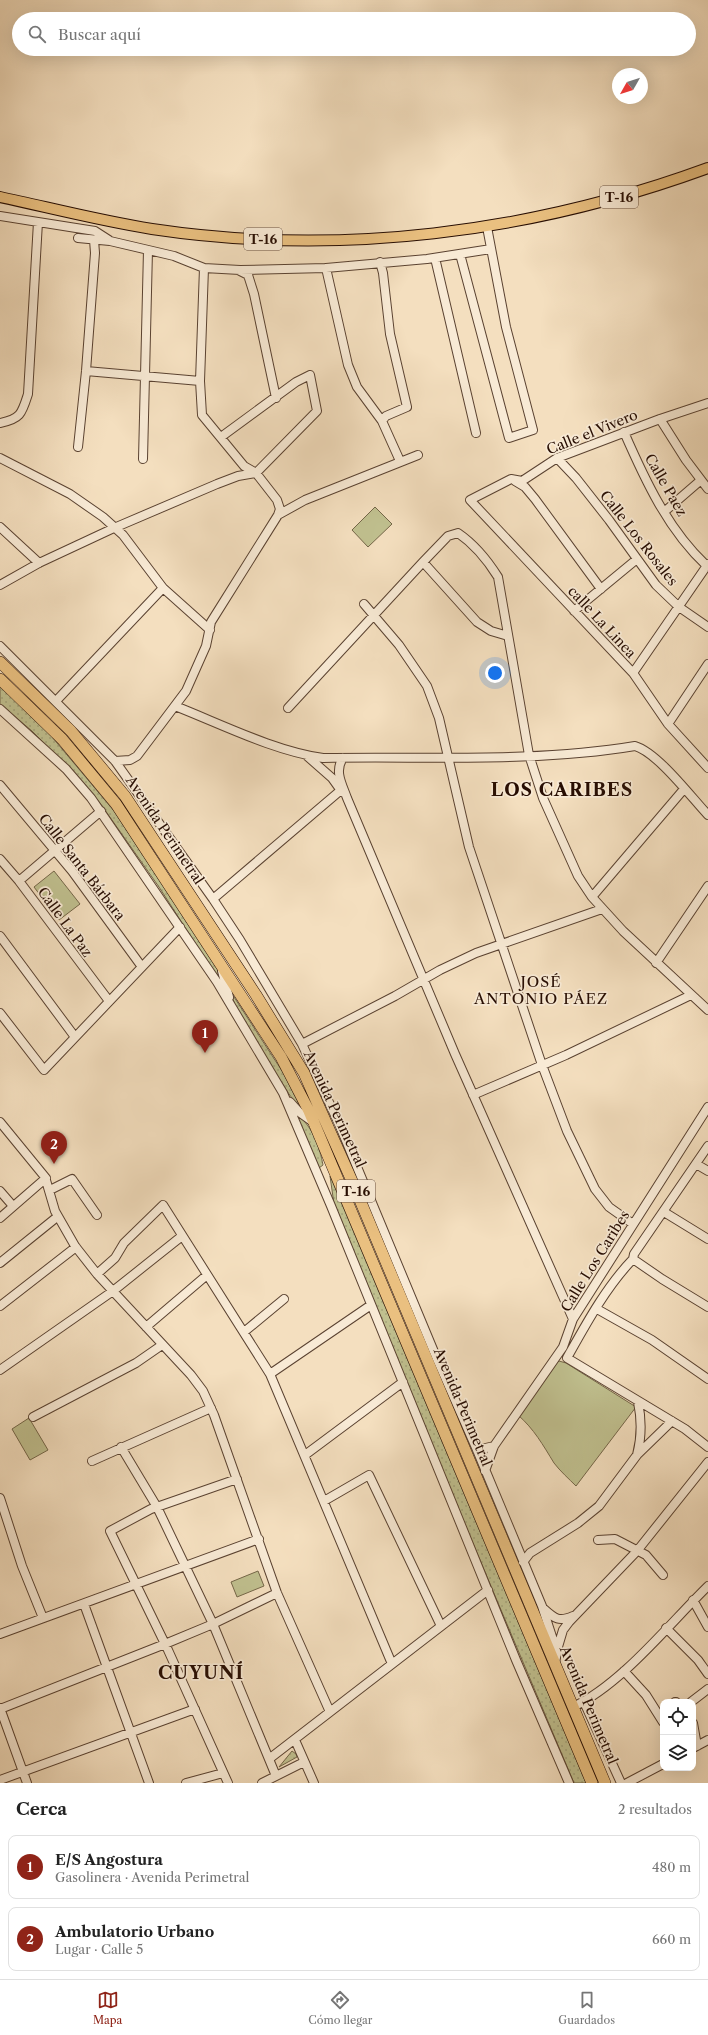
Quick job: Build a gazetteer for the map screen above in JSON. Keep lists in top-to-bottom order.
{
  "streets": {
    "highway": ["T-16", "Avenida Perimetral"],
    "street": [
      "Calle el Vivero",
      "Calle Paez",
      "Calle Los Rosales",
      "calle La Linea",
      "Calle Santa Bárbara",
      "Calle La Paz",
      "Calle Los Caribes"
    ]
  },
  "crossings": [
    ["Calle el Vivero", "Calle Paez"],
    ["Calle el Vivero", "Calle Los Rosales"],
    ["Calle el Vivero", "calle La Linea"]
  ],
  "districts": ["LOS CARIBES", "JOSÉ ANTONIO PÁEZ", "CUYUNÍ"],
  "north": "bottom left",
  "page": {
    "search": "Buscar aquí",
    "pins": ["1", "2"],
    "heading": ["Cerca", "2 resultados"],
    "list": [
      {
        "mark": "1",
        "name": "E/S Angostura",
        "note": "Gasolinera · Avenida Perimetral",
        "value": "480 m"
      },
      {
        "mark": "2",
        "name": "Ambulatorio Urbano",
        "note": "Lugar · Calle 5",
        "value": "660 m"
      }
    ],
    "nav": ["Mapa", "Cómo llegar", "Guardados"]
  }
}
